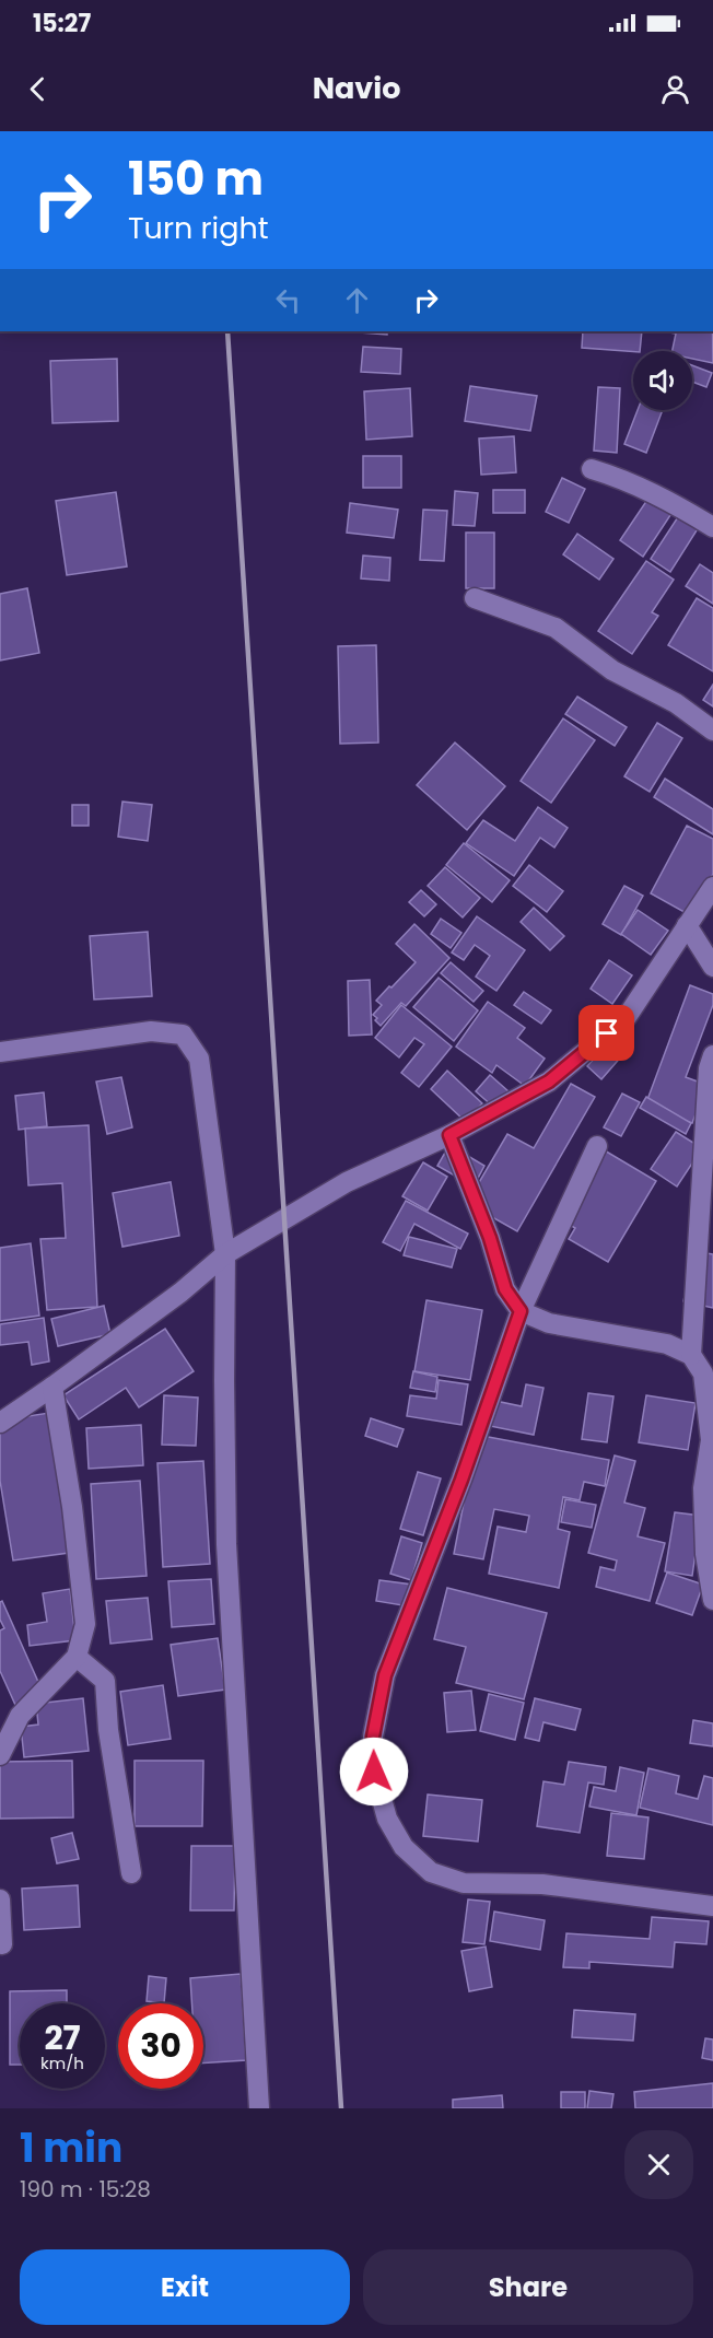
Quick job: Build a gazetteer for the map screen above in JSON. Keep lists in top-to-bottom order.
{
  "page": {
    "status": "15:27",
    "header": "Navio",
    "turn": ["150 m", "Turn right"],
    "speed": "27 km/h",
    "limit": "30",
    "heading": ["1 min", "190 m · 15:28"],
    "buttons": ["Exit", "Share"]
  }
}
